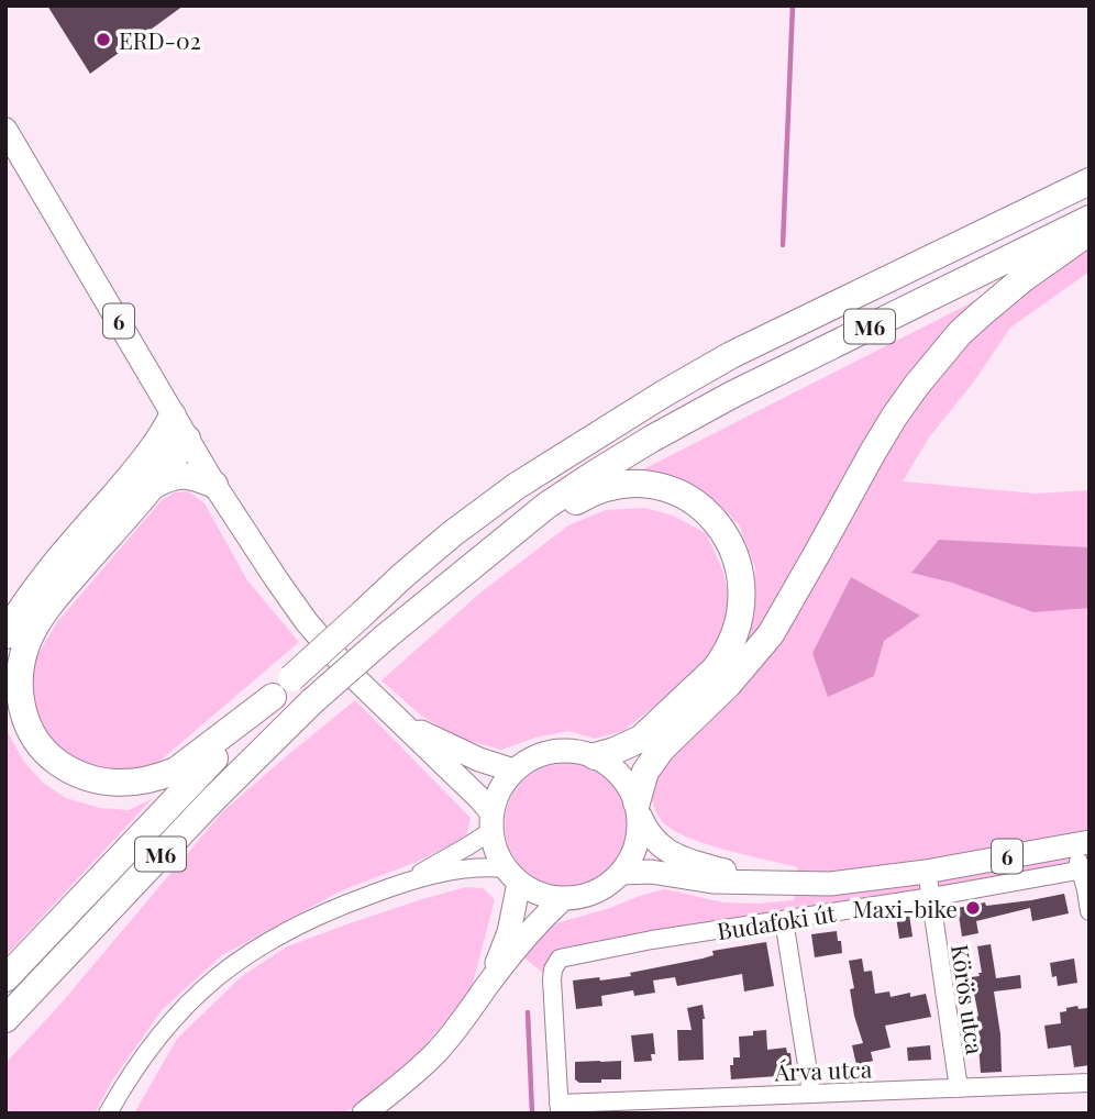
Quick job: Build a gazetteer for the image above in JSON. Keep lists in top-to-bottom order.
{
  "streets": {
    "highway": ["M6"],
    "main road": ["6", "Budafoki út"],
    "street": ["Körös utca", "Árva utca"]
  },
  "crossings": [
    ["6", "Budafoki út"],
    ["Budafoki út", "Körös utca"],
    ["Budafoki út", "Árva utca"],
    ["Körös utca", "Árva utca"]
  ],
  "places": ["ERD-02", "Maxi-bike"]
}
